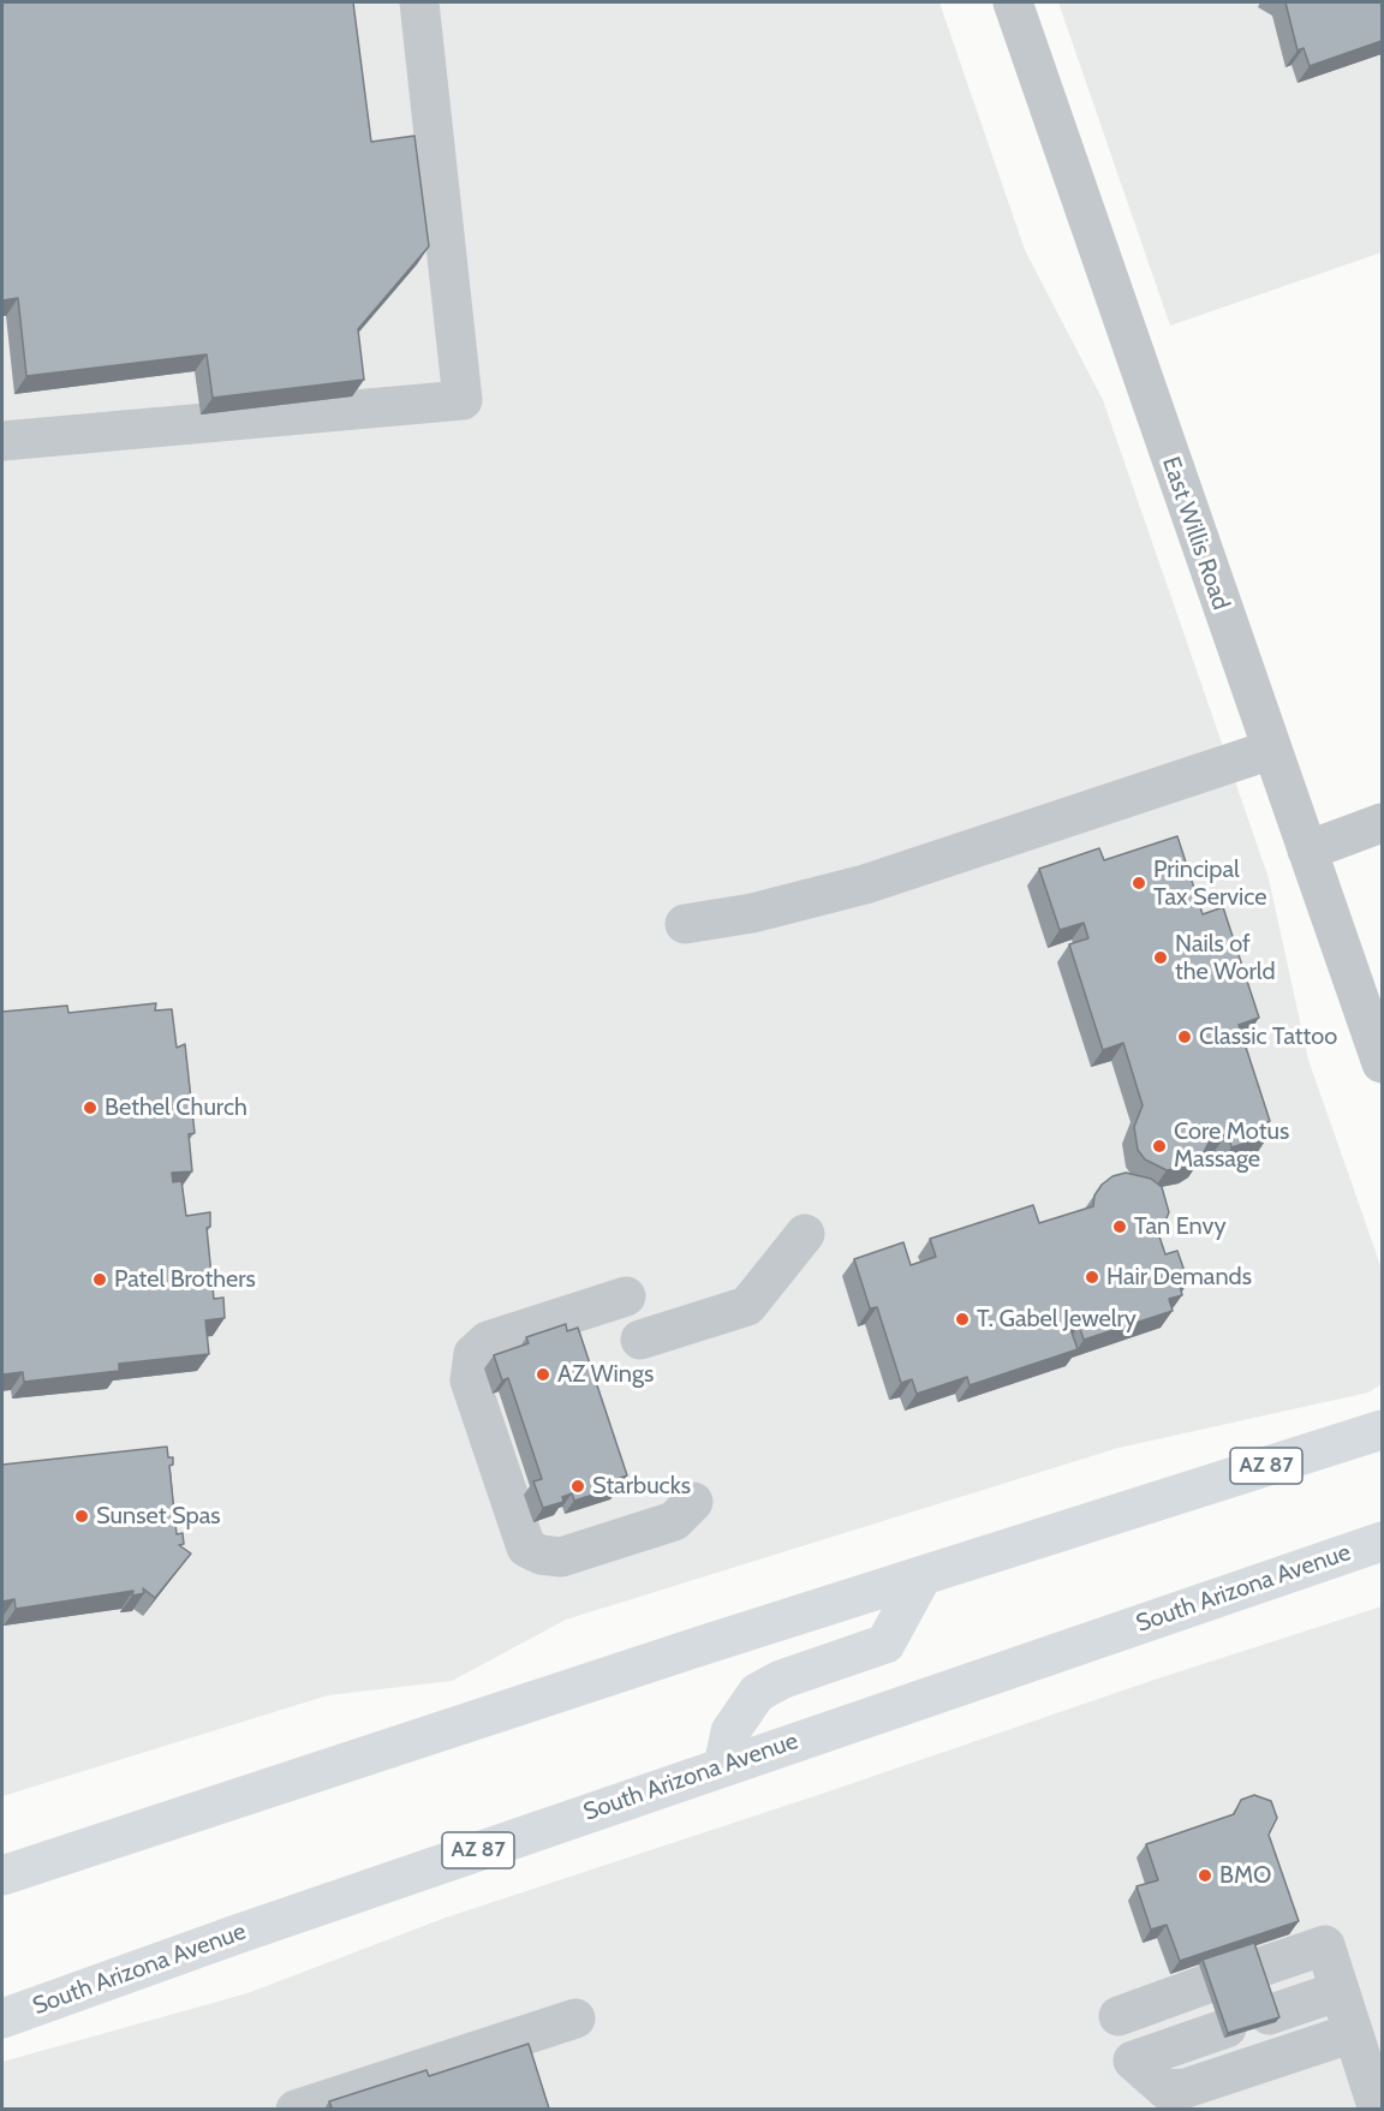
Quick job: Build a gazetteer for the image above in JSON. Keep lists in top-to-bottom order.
{
  "streets": {
    "main road": ["AZ 87", "South Arizona Avenue"],
    "street": ["East Willis Road"]
  },
  "places": [
    "Principal Tax Service",
    "Nails of the World",
    "Classic Tattoo",
    "Bethel Church",
    "Core Motus Massage",
    "Tan Envy",
    "Hair Demands",
    "Patel Brothers",
    "T. Gabel Jewelry",
    "AZ Wings",
    "Starbucks",
    "Sunset Spas",
    "BMO"
  ]
}
